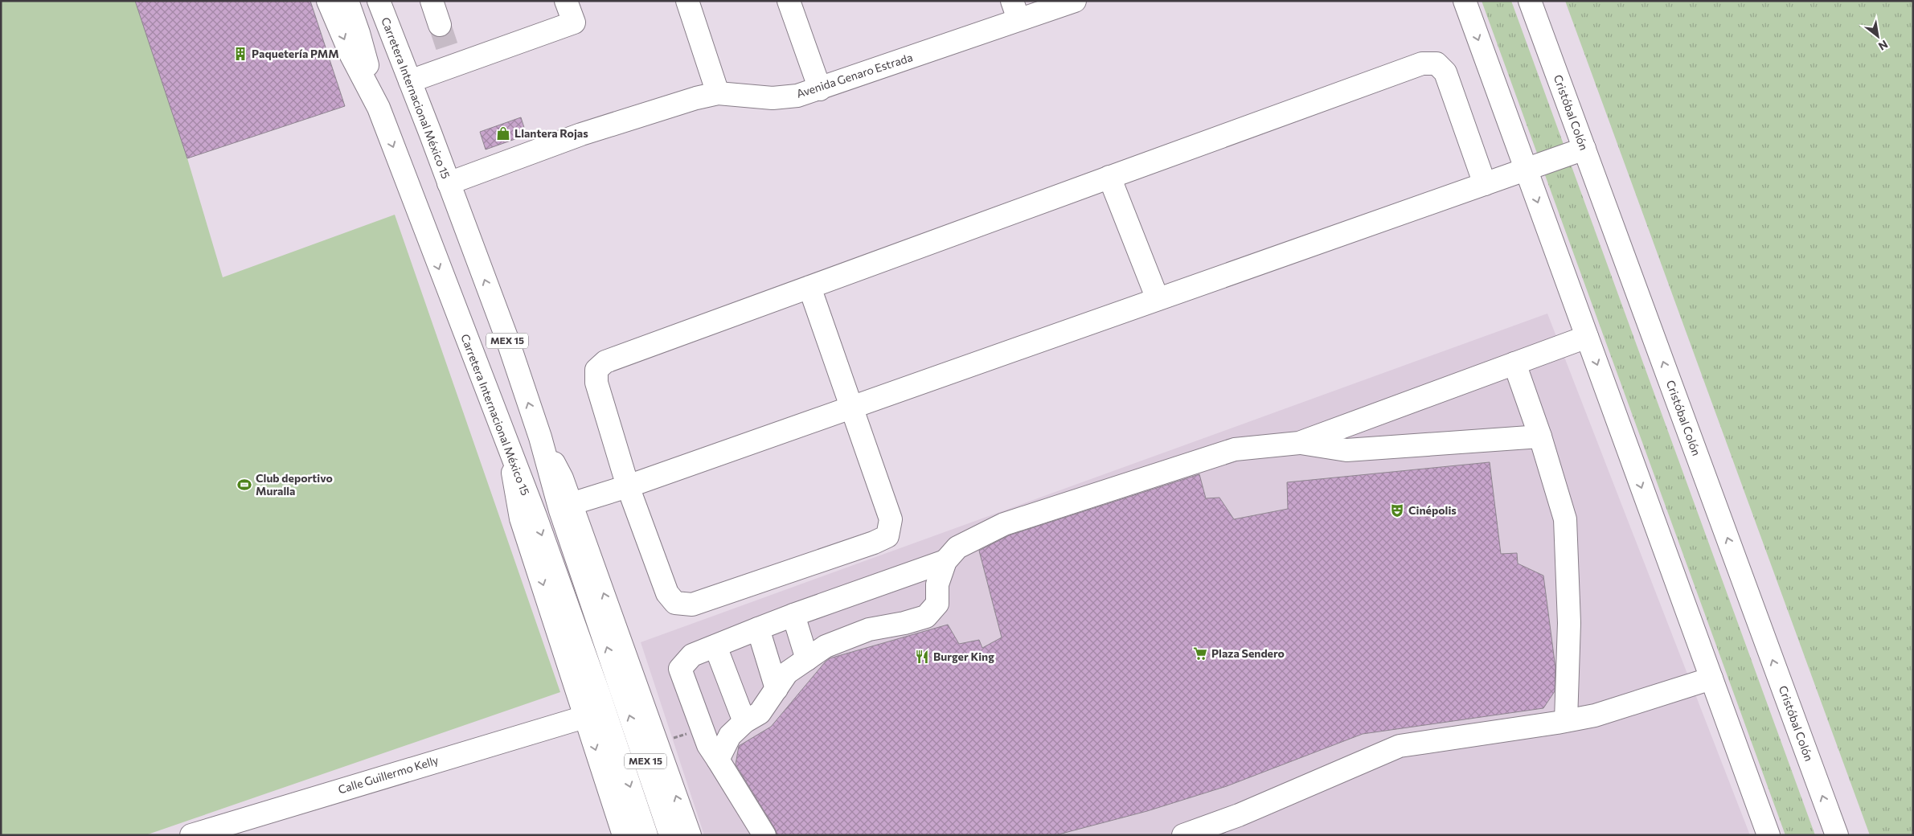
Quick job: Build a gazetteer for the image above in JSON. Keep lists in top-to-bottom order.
{
  "streets": {
    "main road": [
      "Avenida Genaro Estrada",
      "Carretera Internacional México 15",
      "Cristóbal Colón",
      "MEX 15",
      "Calle Guillermo Kelly"
    ]
  },
  "crossings": [
    ["Avenida Genaro Estrada", "Carretera Internacional México 15"],
    ["Carretera Internacional México 15", "MEX 15"]
  ],
  "places": {
    "building": ["Paquetería PMM"],
    "shop": ["Llantera Rojas"],
    "sports": ["Club deportivo Muralla"],
    "theatre": ["Cinépolis"],
    "supermarket": ["Plaza Sendero"],
    "restaurant": ["Burger King"]
  },
  "north": "bottom right"
}
